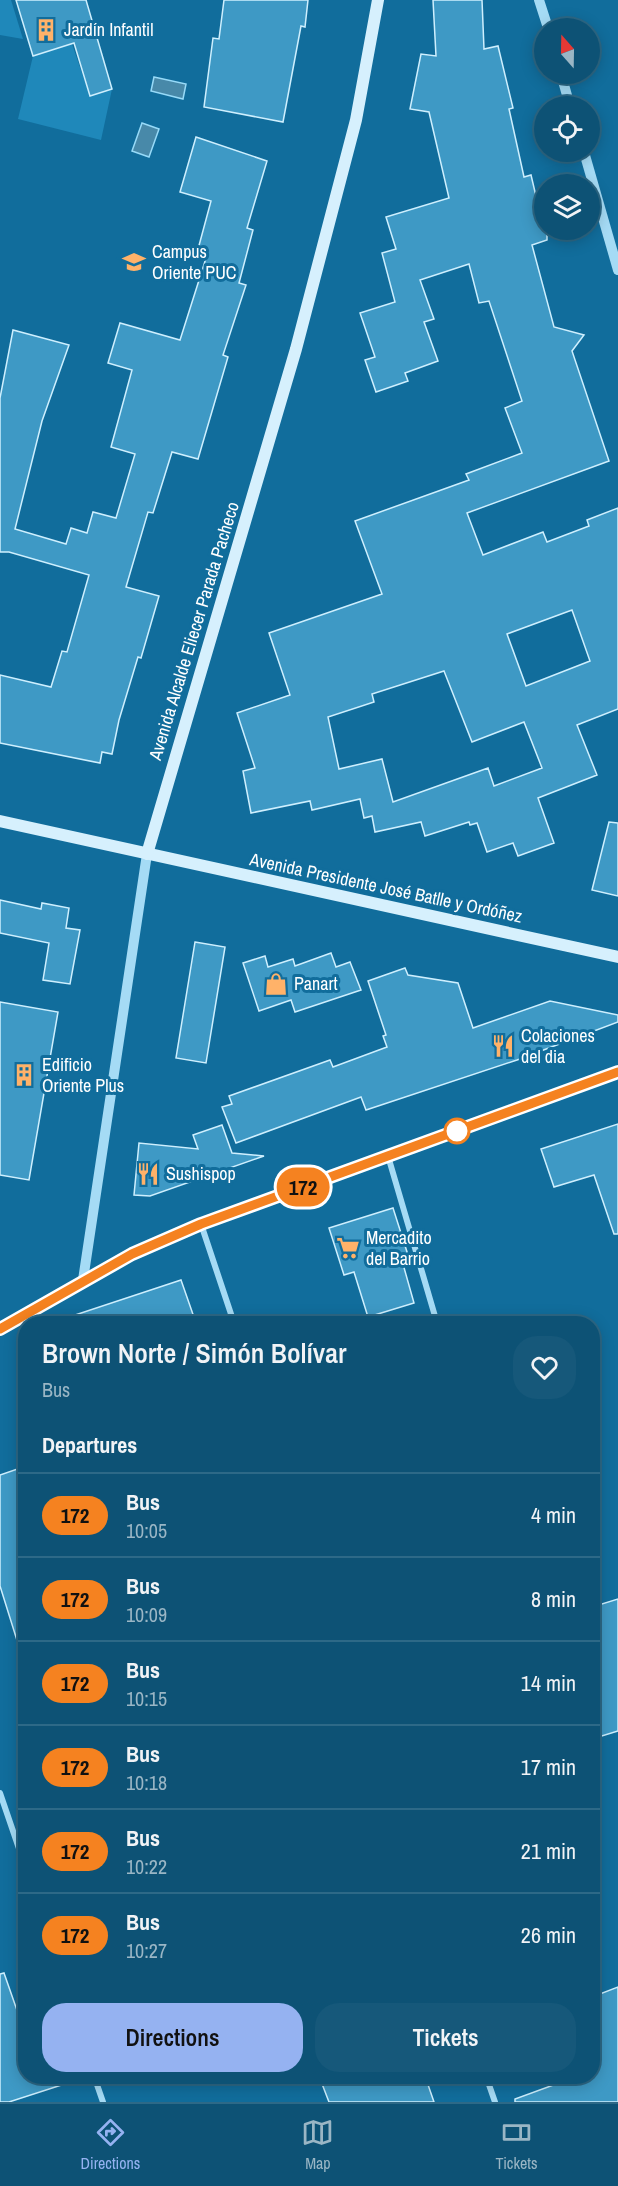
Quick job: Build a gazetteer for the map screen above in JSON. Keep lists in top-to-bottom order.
{
  "streets": {
    "main road": ["Avenida Alcalde Eliecer Parada Pacheco", "Avenida Presidente José Batlle y Ordóñez"]
  },
  "crossings": [
    ["Avenida Alcalde Eliecer Parada Pacheco", "Avenida Presidente José Batlle y Ordóñez"]
  ],
  "places": {
    "building": ["Jardín Infantil", "Edificio Oriente Plus"],
    "school or university": ["Campus Oriente PUC"],
    "shop": ["Panart"],
    "restaurant": ["Colaciones del dia", "Sushispop"],
    "supermarket": ["Mercadito del Barrio"]
  },
  "lines": ["bus line 172"],
  "north": "top",
  "page": {
    "on_map": "172",
    "heading": [
      ["Brown Norte / Simón Bolívar", "Bus"],
      "Departures"
    ],
    "list": [
      {
        "mark": "172",
        "name": "Bus",
        "note": "10:05",
        "value": "4 min"
      },
      {
        "mark": "172",
        "name": "Bus",
        "note": "10:09",
        "value": "8 min"
      },
      {
        "mark": "172",
        "name": "Bus",
        "note": "10:15",
        "value": "14 min"
      },
      {
        "mark": "172",
        "name": "Bus",
        "note": "10:18",
        "value": "17 min"
      },
      {
        "mark": "172",
        "name": "Bus",
        "note": "10:22",
        "value": "21 min"
      },
      {
        "mark": "172",
        "name": "Bus",
        "note": "10:27",
        "value": "26 min"
      }
    ],
    "buttons": ["Directions", "Tickets"],
    "tabs": ["Directions", "Map", "Tickets"]
  }
}
